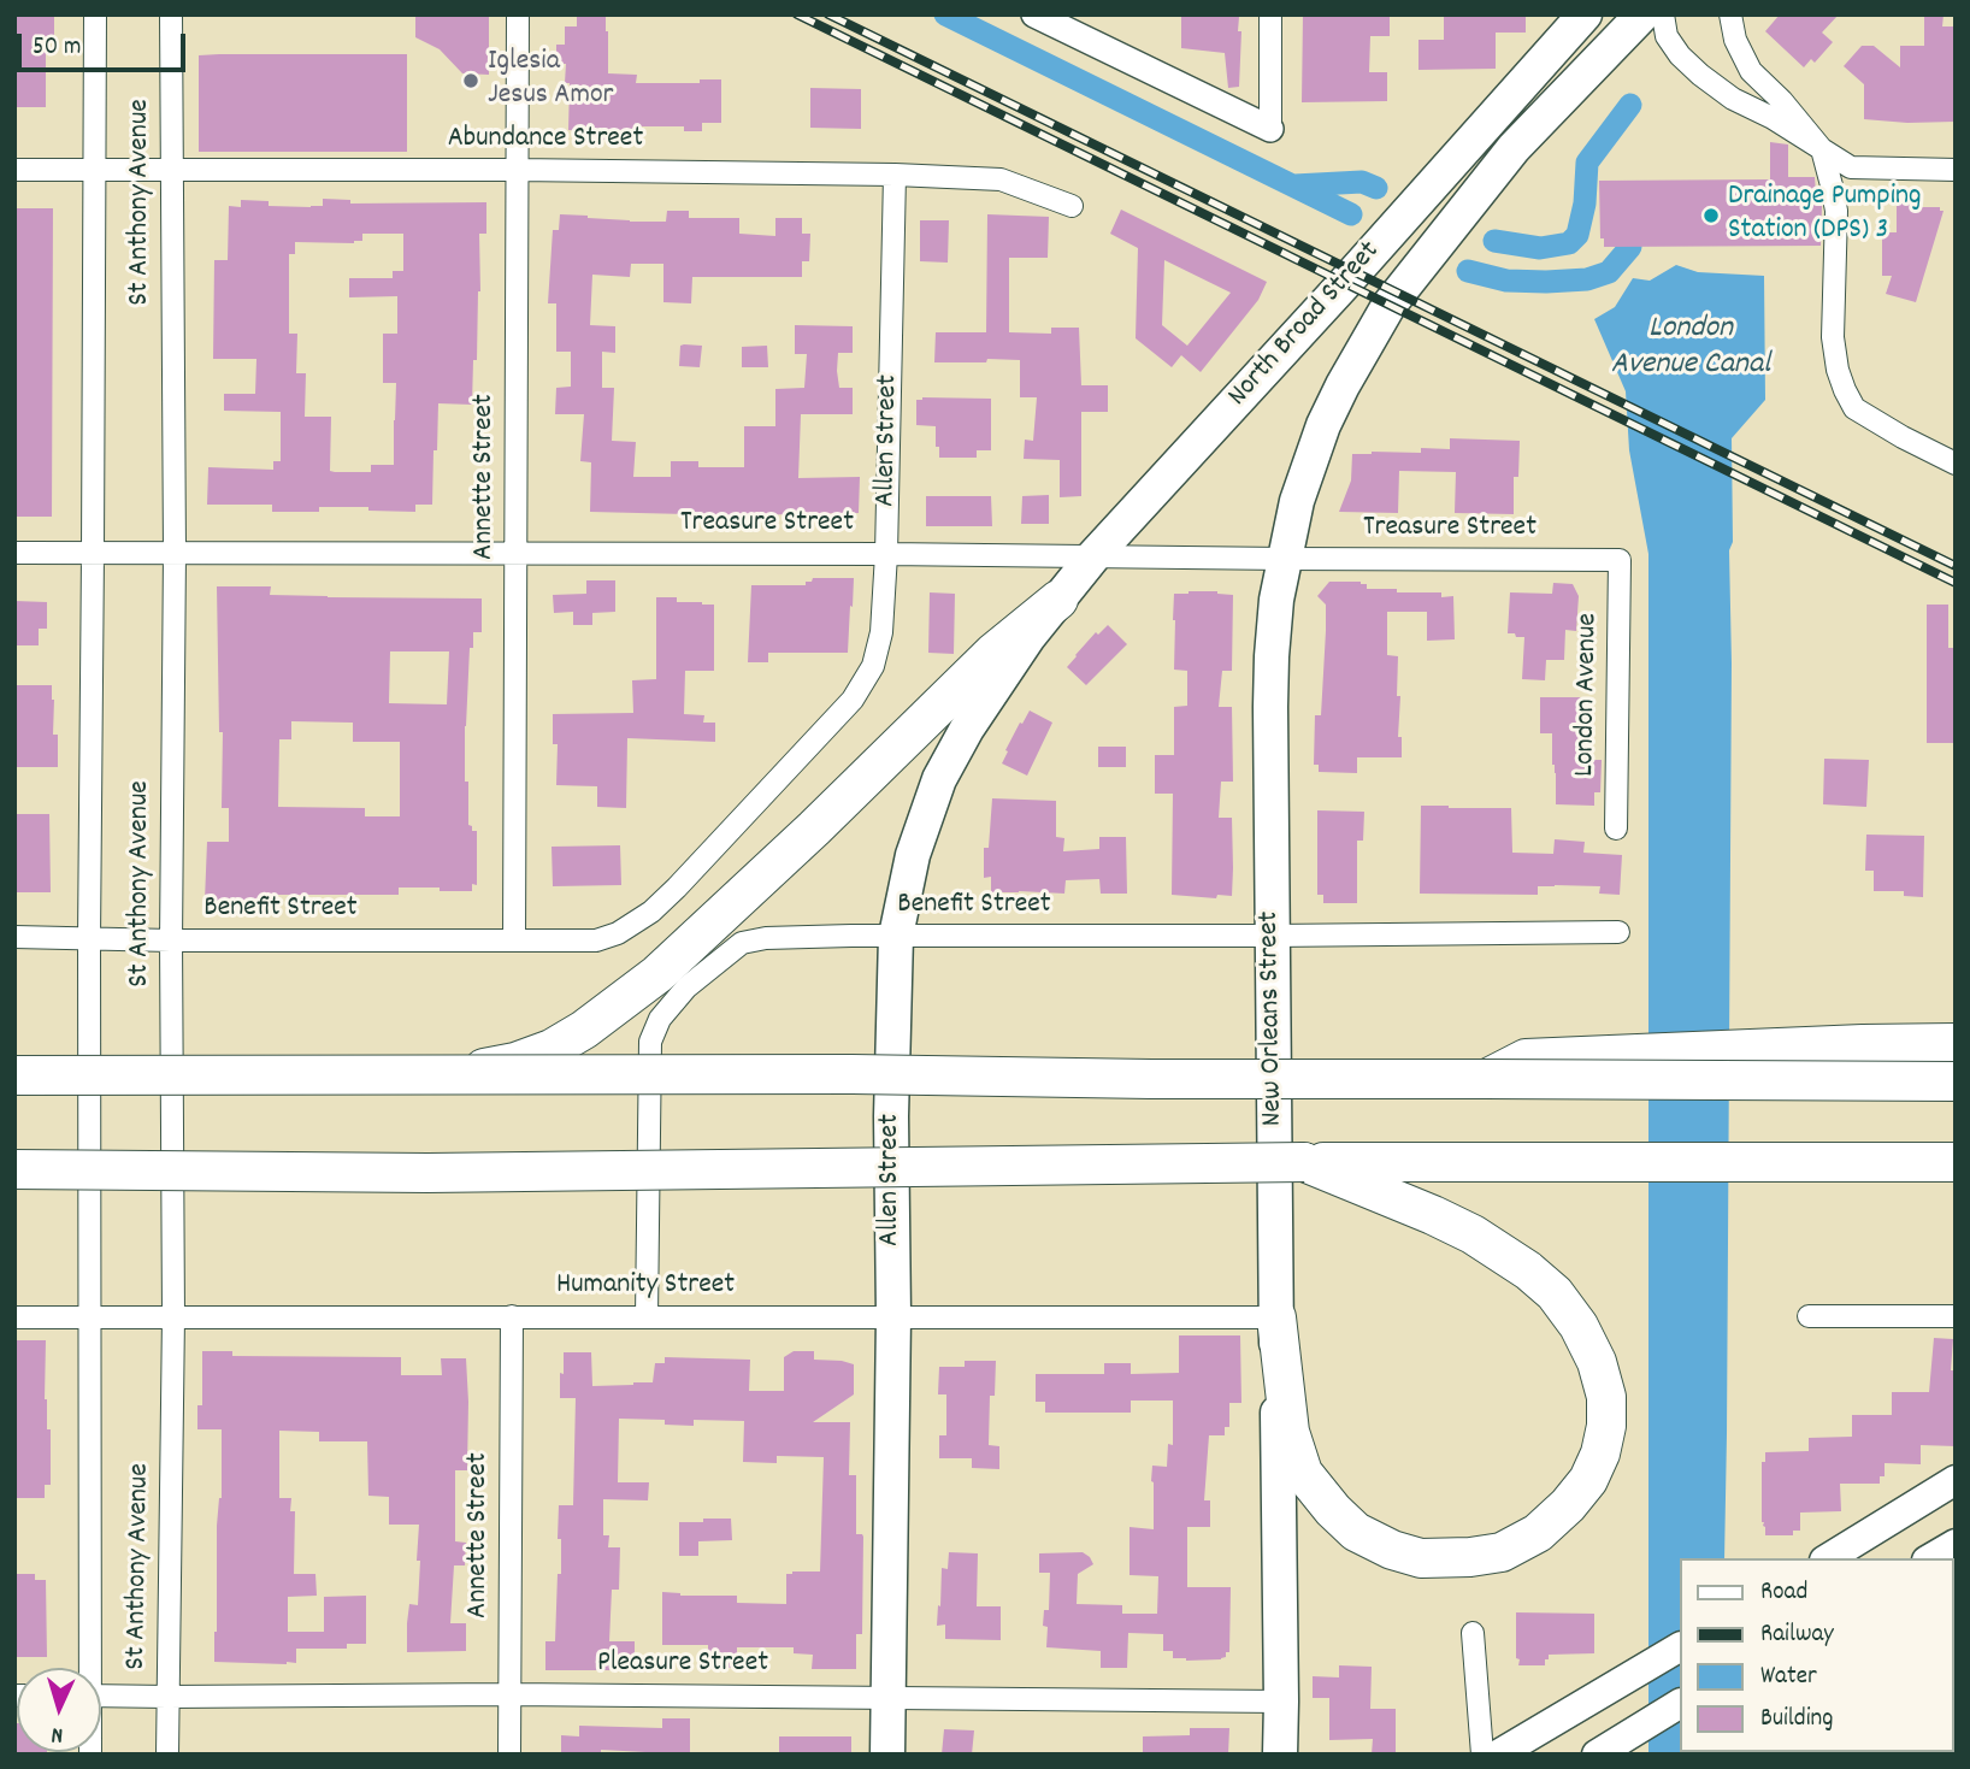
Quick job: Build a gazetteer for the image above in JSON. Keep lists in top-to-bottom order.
{
  "streets": {
    "main road": ["North Broad Street", "Allen Street", "New Orleans Street"],
    "street": [
      "Abundance Street",
      "St Anthony Avenue",
      "Annette Street",
      "Treasure Street",
      "London Avenue",
      "Benefit Street",
      "Humanity Street",
      "Pleasure Street"
    ]
  },
  "crossings": [
    ["Abundance Street", "St Anthony Avenue"],
    ["Abundance Street", "Allen Street"],
    ["Abundance Street", "Annette Street"],
    ["St Anthony Avenue", "Treasure Street"],
    ["St Anthony Avenue", "Benefit Street"],
    ["St Anthony Avenue", "Humanity Street"],
    ["St Anthony Avenue", "Pleasure Street"],
    ["North Broad Street", "Allen Street"],
    ["North Broad Street", "Treasure Street"],
    ["North Broad Street", "New Orleans Street"],
    ["Allen Street", "Treasure Street"],
    ["Allen Street", "Benefit Street"],
    ["Allen Street", "Humanity Street"],
    ["Allen Street", "Pleasure Street"],
    ["Annette Street", "Treasure Street"],
    ["Annette Street", "Benefit Street"],
    ["Annette Street", "Humanity Street"],
    ["Annette Street", "Pleasure Street"],
    ["Treasure Street", "London Avenue"],
    ["Treasure Street", "New Orleans Street"],
    ["Benefit Street", "New Orleans Street"],
    ["Benefit Street", "Humanity Street"],
    ["New Orleans Street", "Humanity Street"],
    ["New Orleans Street", "Pleasure Street"]
  ],
  "water": ["London Avenue Canal"],
  "places": ["Iglesia Jesus Amor", "Drainage Pumping Station (DPS) 3"],
  "legend": [
    "Road",
    "Railway",
    "Water",
    "Building"
  ],
  "scale_bar": "50 m",
  "north": "bottom"
}
